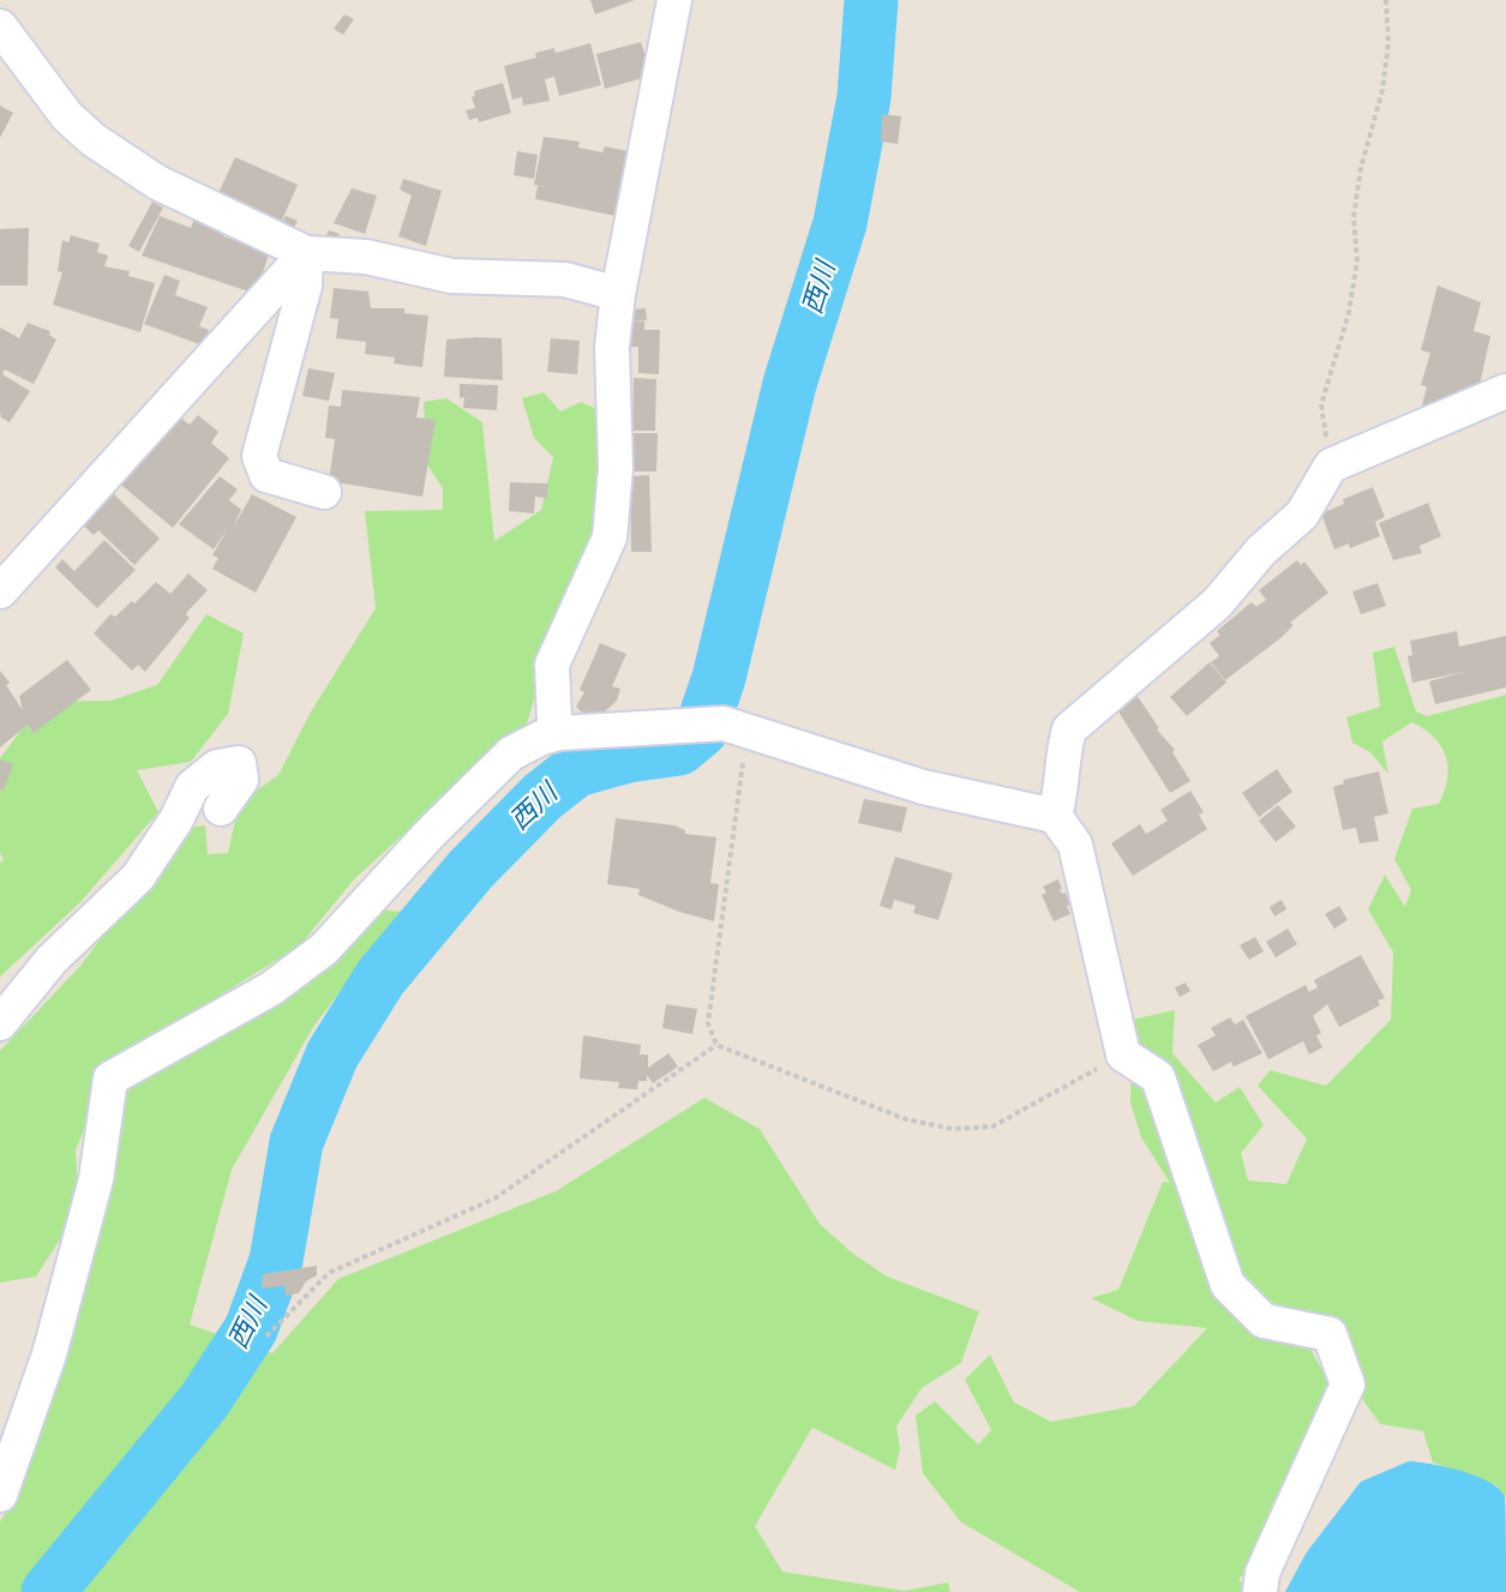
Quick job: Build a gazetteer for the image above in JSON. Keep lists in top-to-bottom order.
{
  "water": ["西川"]
}
